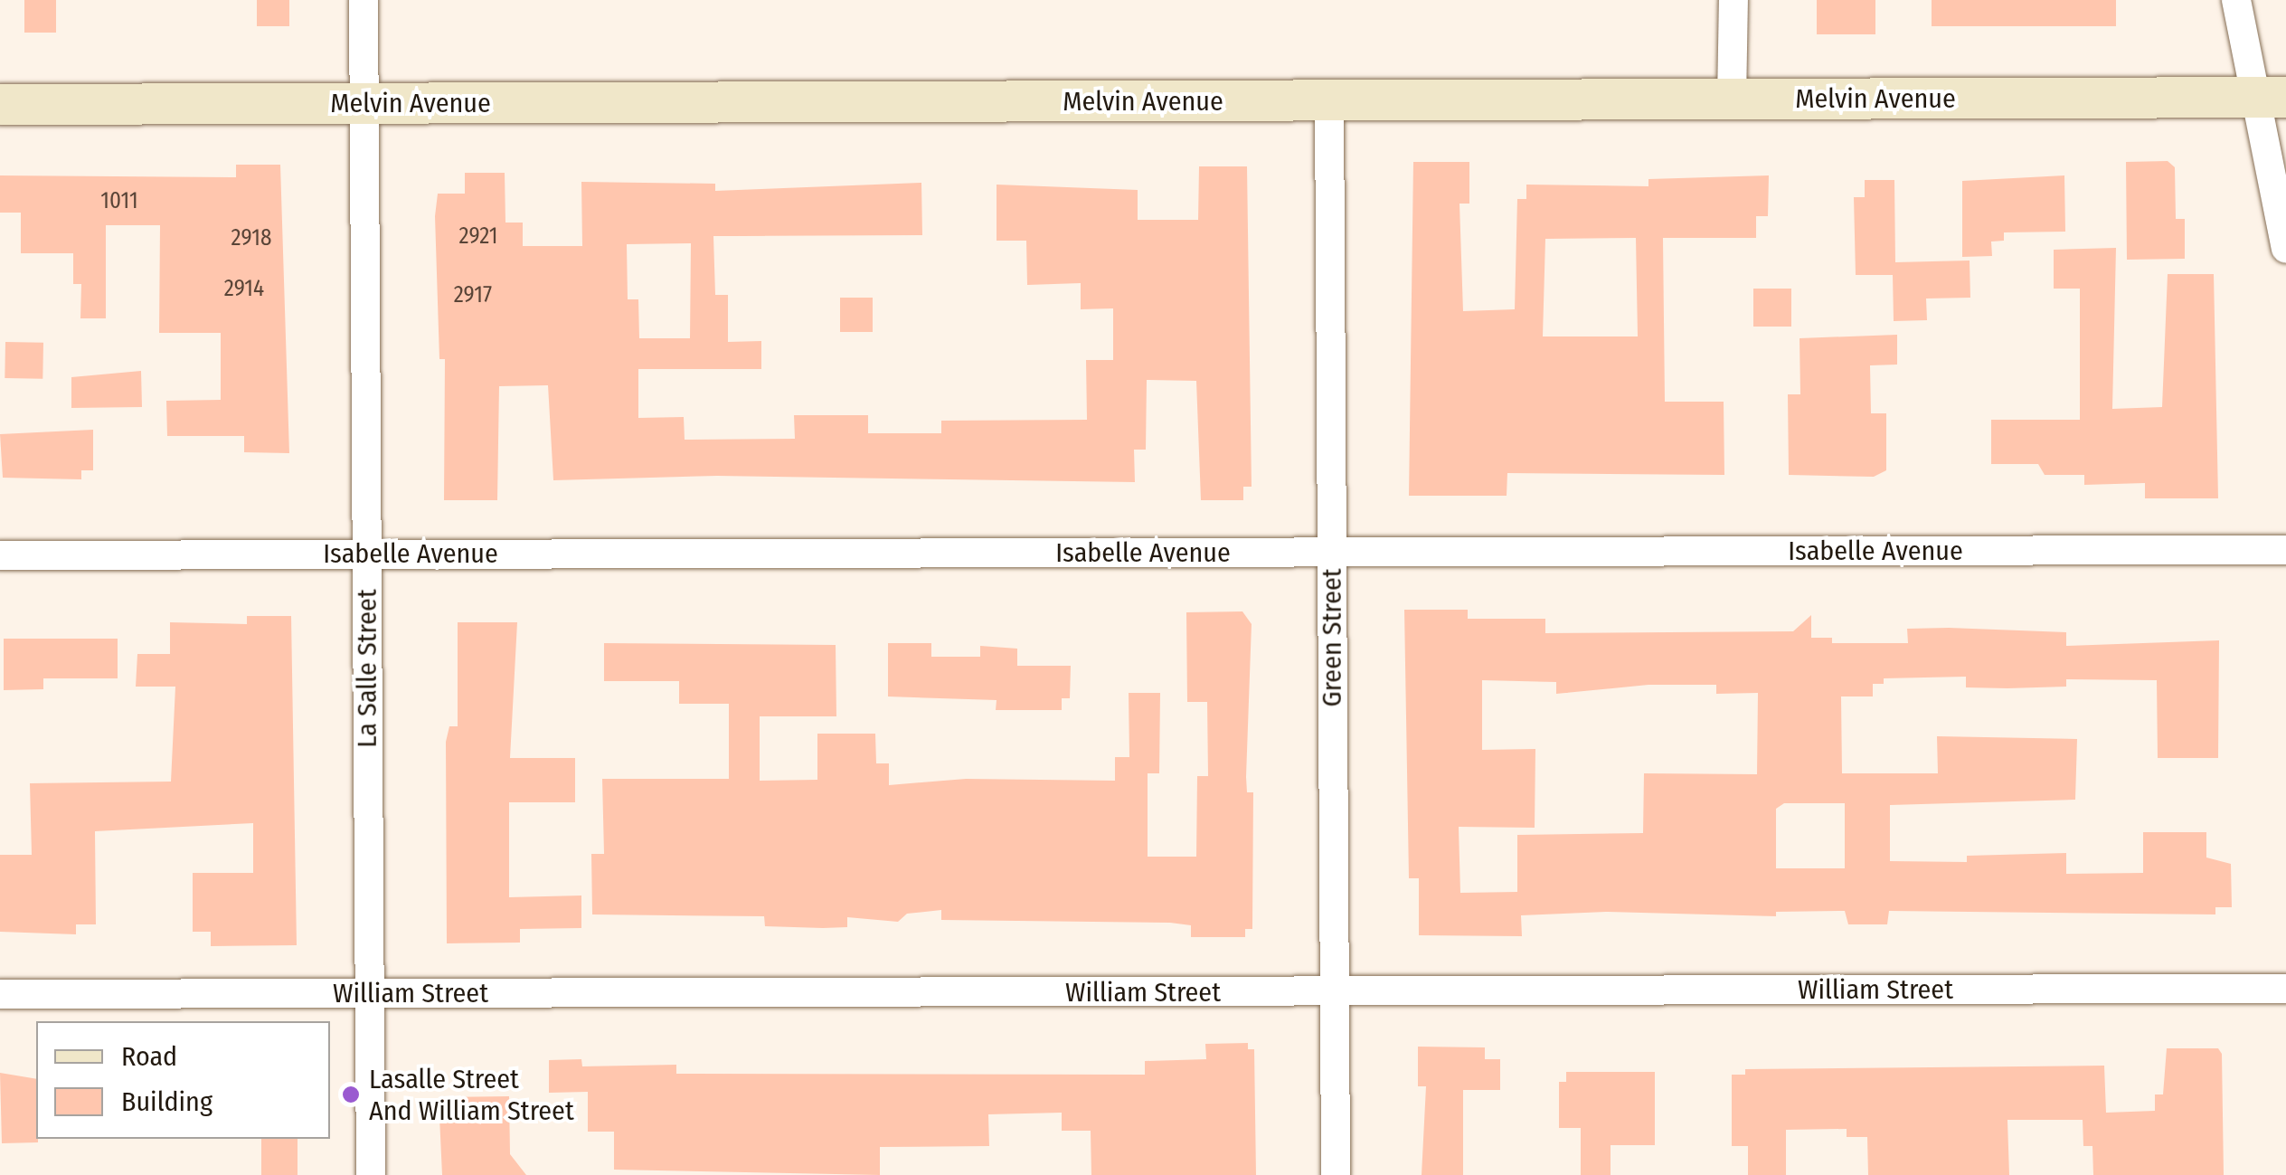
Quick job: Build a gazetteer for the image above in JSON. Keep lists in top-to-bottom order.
{
  "streets": {
    "street": [
      "Melvin Avenue",
      "Isabelle Avenue",
      "Green Street",
      "La Salle Street",
      "William Street"
    ]
  },
  "crossings": [
    ["Melvin Avenue", "Green Street"],
    ["Melvin Avenue", "La Salle Street"],
    ["Isabelle Avenue", "Green Street"],
    ["Isabelle Avenue", "La Salle Street"],
    ["Green Street", "William Street"],
    ["La Salle Street", "William Street"]
  ],
  "places": ["Lasalle Street And William Street"],
  "house_numbers": [
    "1011",
    "2921",
    "2918",
    "2914",
    "2917"
  ],
  "legend": ["Road", "Building"]
}
